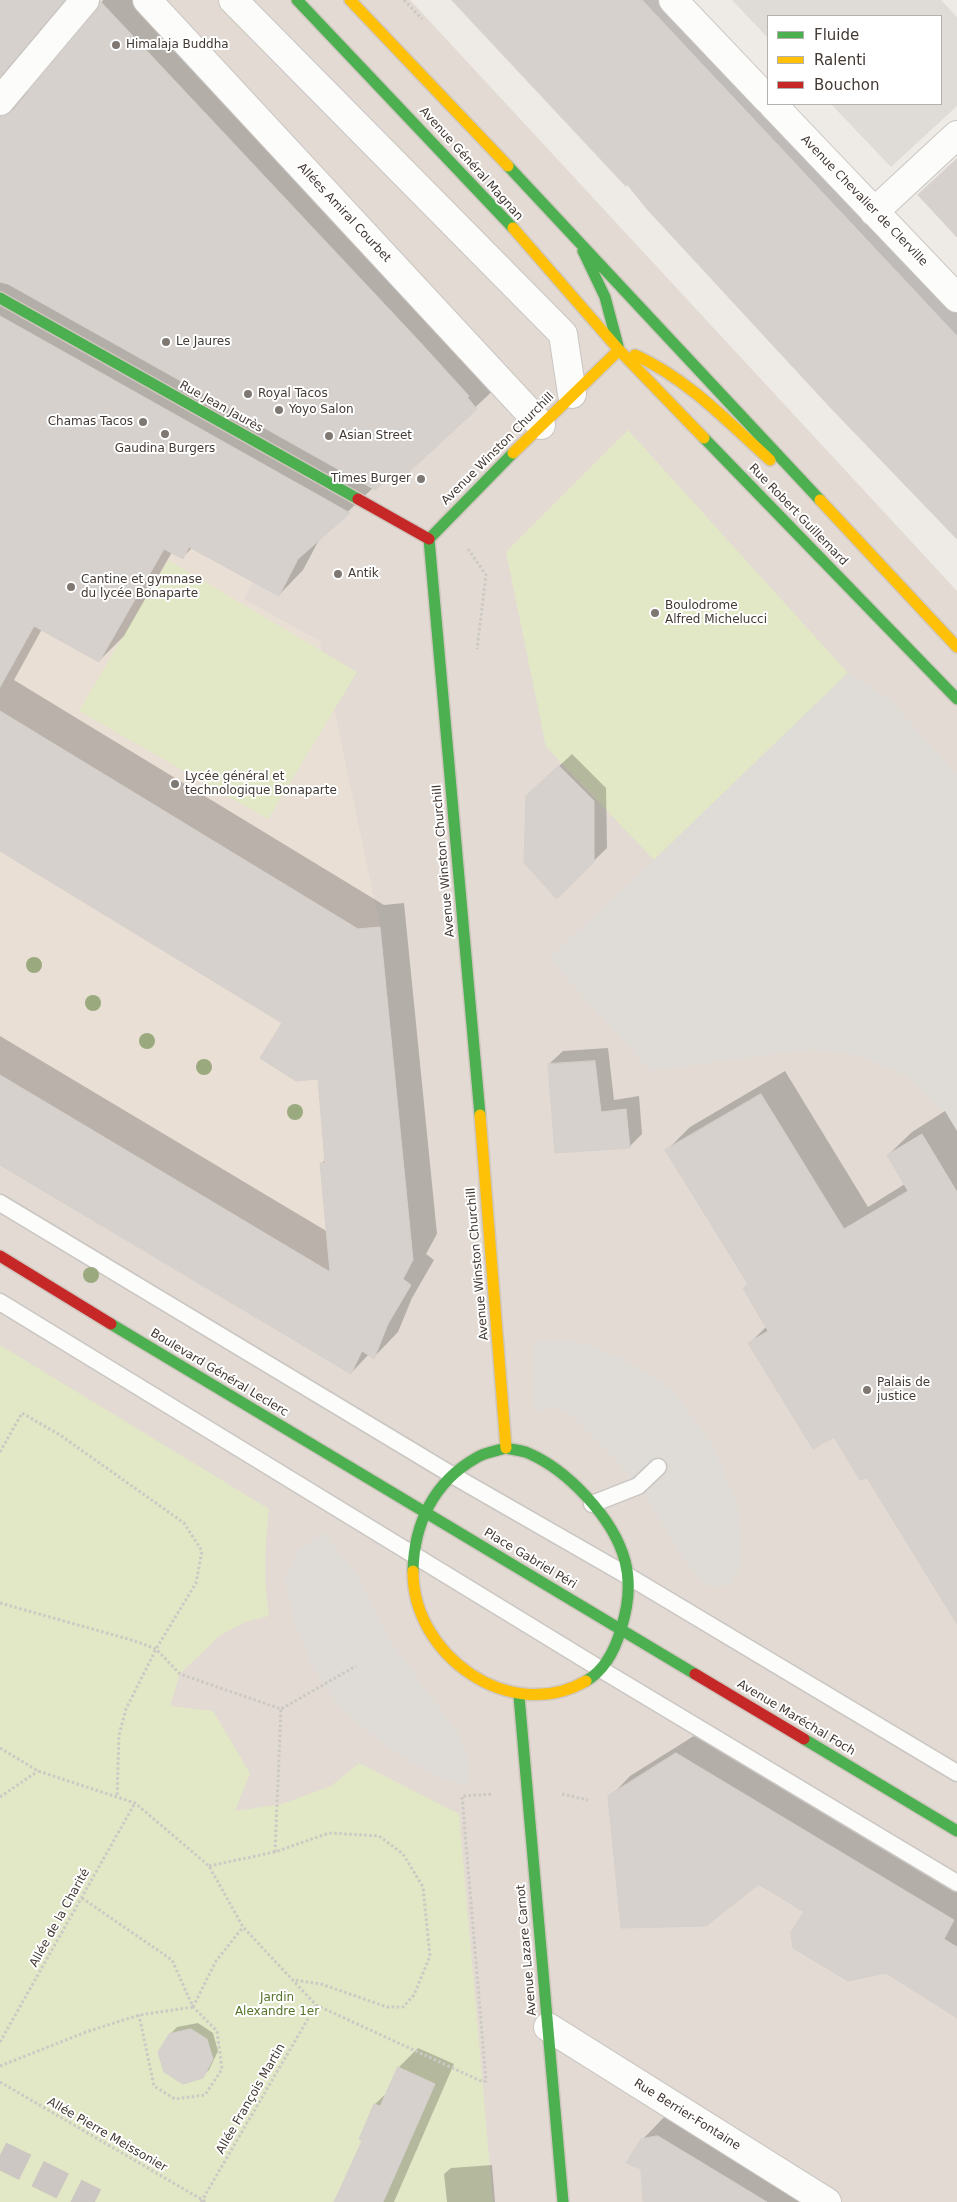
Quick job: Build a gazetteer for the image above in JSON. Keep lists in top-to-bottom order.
{
  "streets": {
    "street": [
      "Avenue Général Magnan",
      "Avenue Chevalier de Clerville",
      "Allées Amiral Courbet",
      "Rue Jean Jaurès",
      "Avenue Winston Churchill",
      "Rue Robert Guillemard",
      "Boulevard Général Leclerc",
      "Place Gabriel Péri",
      "Avenue Maréchal Foch",
      "Avenue Lazare Carnot",
      "Rue Berrier-Fontaine"
    ],
    "path": ["Allée de la Charité", "Allée François Martin", "Allée Pierre Meissonier"]
  },
  "crossings": [
    ["Avenue Général Magnan", "Avenue Winston Churchill"],
    ["Avenue Général Magnan", "Rue Robert Guillemard"],
    ["Allées Amiral Courbet", "Avenue Winston Churchill"],
    ["Rue Jean Jaurès", "Avenue Winston Churchill"],
    ["Avenue Winston Churchill", "Rue Robert Guillemard"],
    ["Boulevard Général Leclerc", "Place Gabriel Péri"],
    ["Place Gabriel Péri", "Avenue Maréchal Foch"],
    ["Avenue Lazare Carnot", "Rue Berrier-Fontaine"],
    ["Allée François Martin", "Allée Pierre Meissonier"]
  ],
  "parks": ["Jardin Alexandre 1er"],
  "places": [
    "Himalaja Buddha",
    "Le Jaures",
    "Royal Tacos",
    "Yoyo Salon",
    "Chamas Tacos",
    "Gaudina Burgers",
    "Asian Street",
    "Times Burger",
    "Antik",
    "Cantine et gymnase du lycée Bonaparte",
    "Boulodrome Alfred Michelucci",
    "Lycée général et technologique Bonaparte",
    "Palais de justice"
  ],
  "legend": ["Fluide", "Ralenti", "Bouchon"]
}
